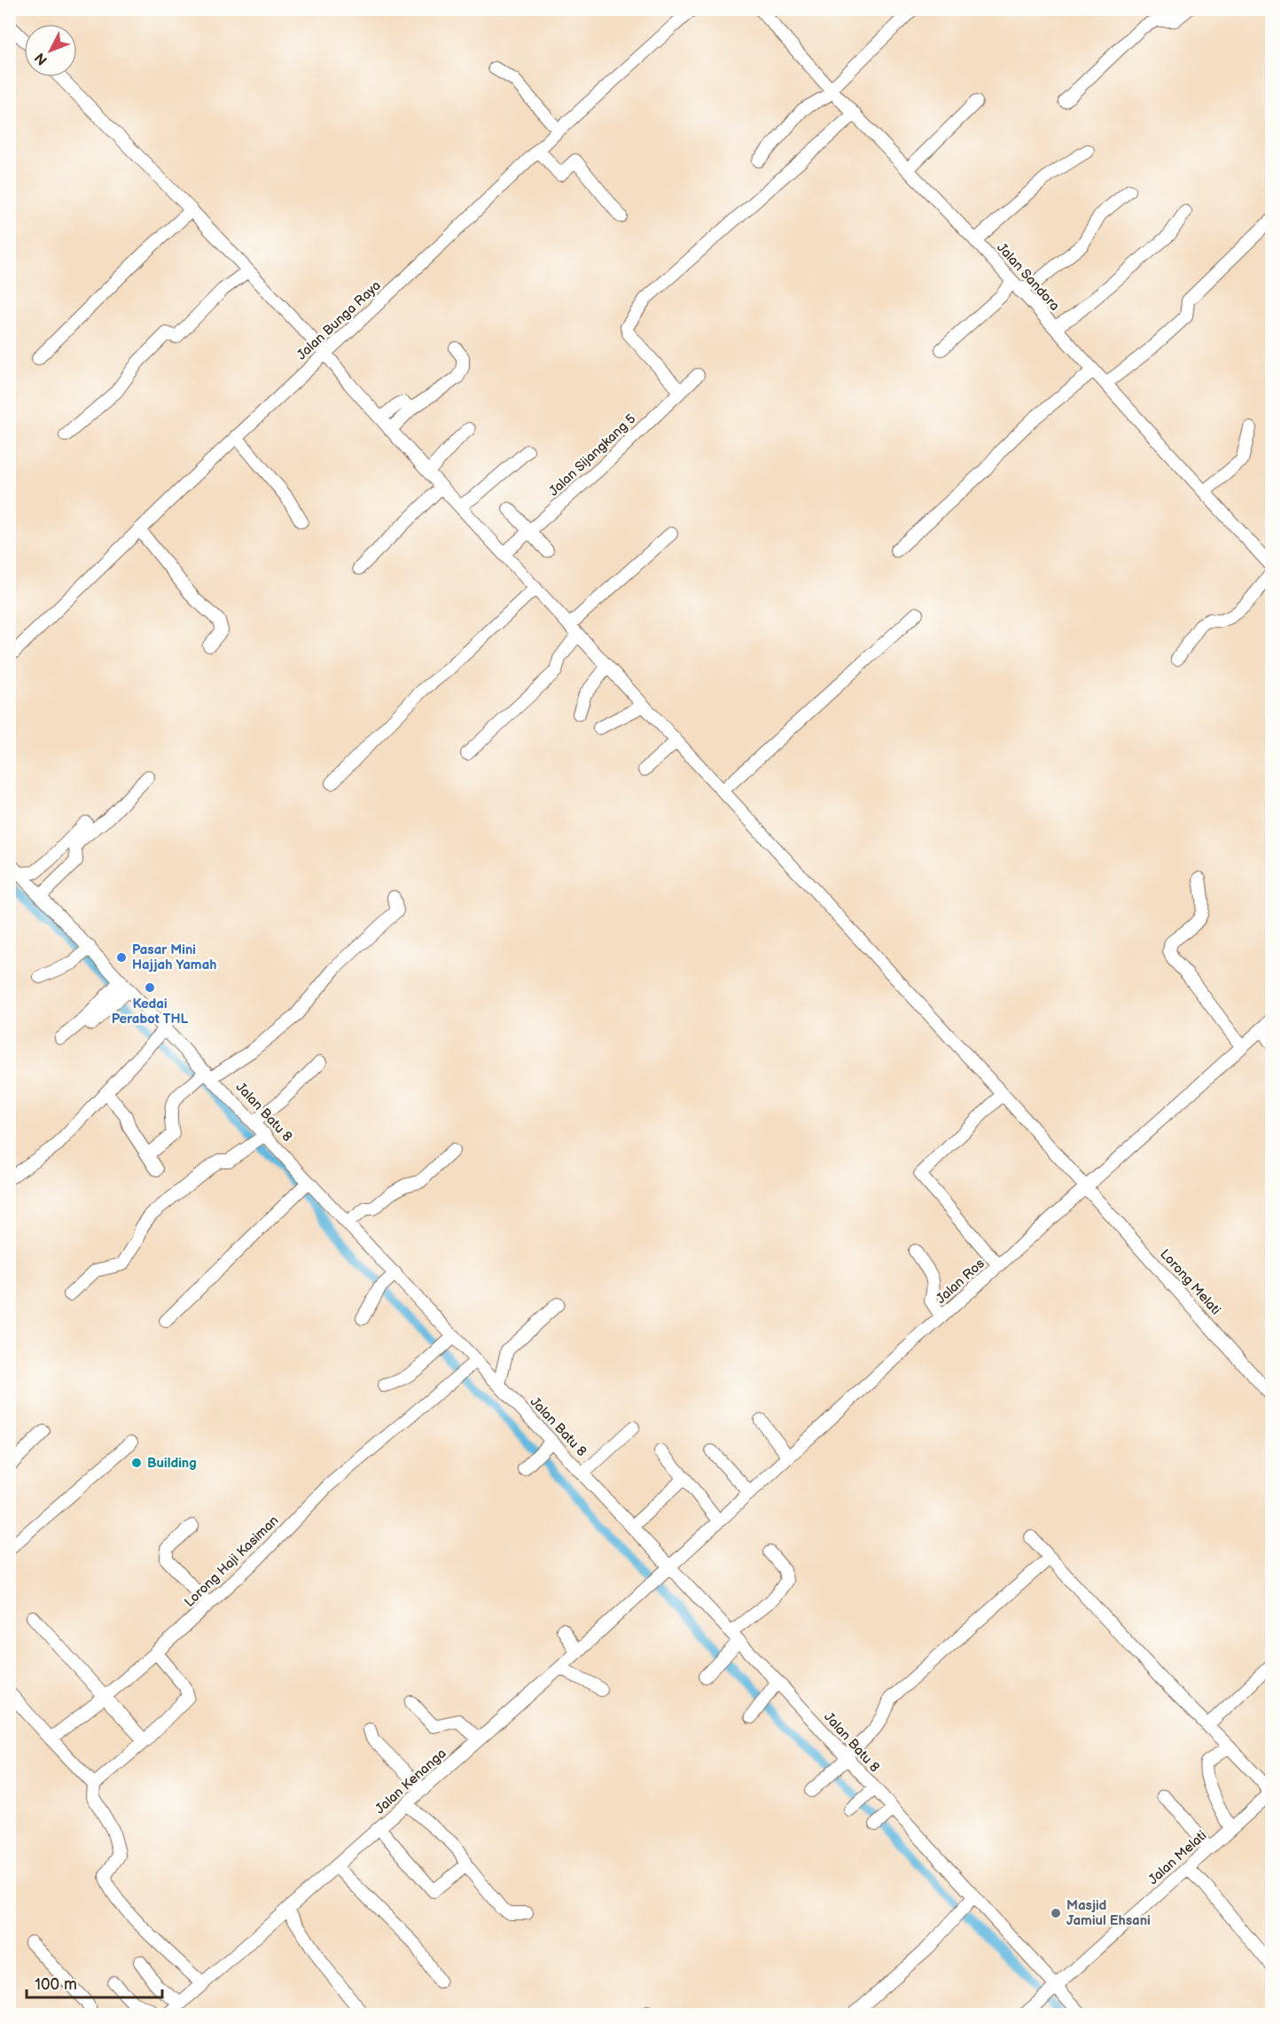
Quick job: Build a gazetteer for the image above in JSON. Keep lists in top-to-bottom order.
{
  "streets": {
    "street": [
      "Jalan Sandora",
      "Jalan Bunga Raya",
      "Jalan Sijangkang 5",
      "Jalan Batu 8",
      "Jalan Ros",
      "Lorong Melati",
      "Lorong Haji Kasiman",
      "Jalan Kenanga",
      "Jalan Melati"
    ]
  },
  "crossings": [
    ["Jalan Bunga Raya", "Lorong Melati"],
    ["Jalan Sijangkang 5", "Lorong Melati"],
    ["Jalan Batu 8", "Jalan Ros"],
    ["Jalan Batu 8", "Lorong Haji Kasiman"],
    ["Jalan Batu 8", "Jalan Kenanga"],
    ["Jalan Batu 8", "Jalan Melati"],
    ["Jalan Ros", "Lorong Melati"],
    ["Jalan Ros", "Jalan Kenanga"]
  ],
  "places": [
    "Pasar Mini Hajjah Yamah",
    "Kedai Perabot THL",
    "Building",
    "Masjid Jamiul Ehsani"
  ],
  "scale_bar": "100 m",
  "north": "bottom left"
}
